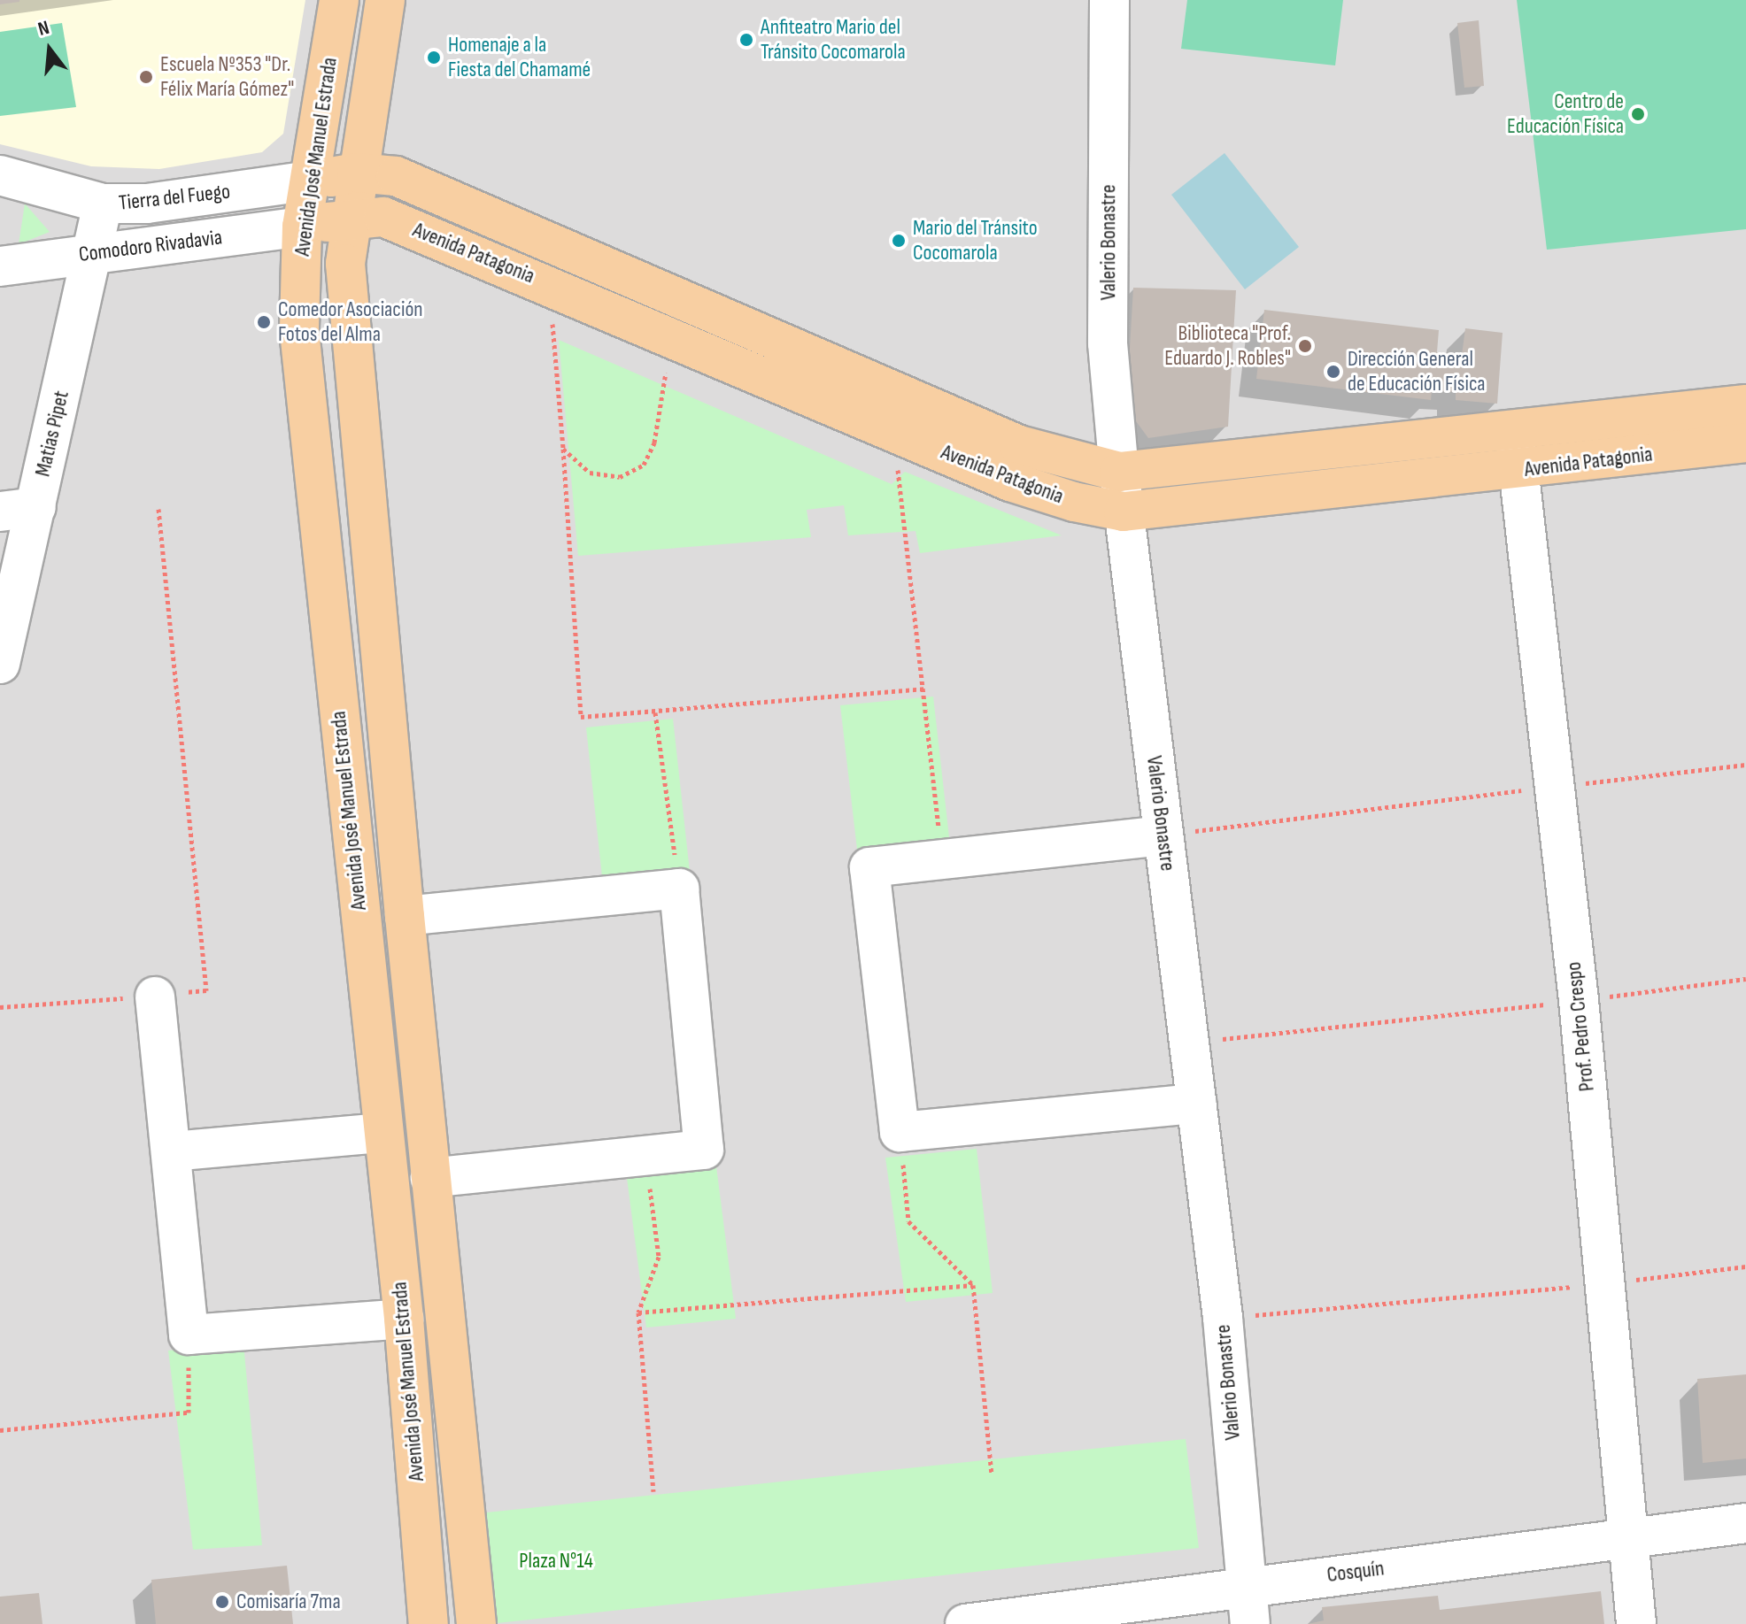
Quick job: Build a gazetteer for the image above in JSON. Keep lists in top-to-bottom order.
{
  "streets": {
    "main road": ["Avenida José Manuel Estrada", "Avenida Patagonia"],
    "street": [
      "Tierra del Fuego",
      "Valerio Bonastre",
      "Comodoro Rivadavia",
      "Matias Pipet",
      "Prof. Pedro Crespo",
      "Cosquín"
    ]
  },
  "crossings": [
    ["Avenida José Manuel Estrada", "Tierra del Fuego"],
    ["Avenida José Manuel Estrada", "Comodoro Rivadavia"],
    ["Avenida José Manuel Estrada", "Avenida Patagonia"],
    ["Tierra del Fuego", "Avenida Patagonia"],
    ["Tierra del Fuego", "Matias Pipet"],
    ["Valerio Bonastre", "Avenida Patagonia"],
    ["Valerio Bonastre", "Cosquín"],
    ["Comodoro Rivadavia", "Avenida Patagonia"],
    ["Comodoro Rivadavia", "Matias Pipet"],
    ["Avenida Patagonia", "Prof. Pedro Crespo"],
    ["Prof. Pedro Crespo", "Cosquín"]
  ],
  "parks": ["Plaza N°14"],
  "places": [
    "Anfiteatro Mario del Tránsito Cocomarola",
    "Homenaje a la Fiesta del Chamamé",
    "Escuela Nº353 \"Dr. Félix María Gómez\"",
    "Centro de Educación Física",
    "Mario del Tránsito Cocomarola",
    "Comedor Asociación Fotos del Alma",
    "Biblioteca \"Prof. Eduardo J. Robles\"",
    "Dirección General de Educación Física",
    "Comisaría 7ma"
  ],
  "north": "top"
}
